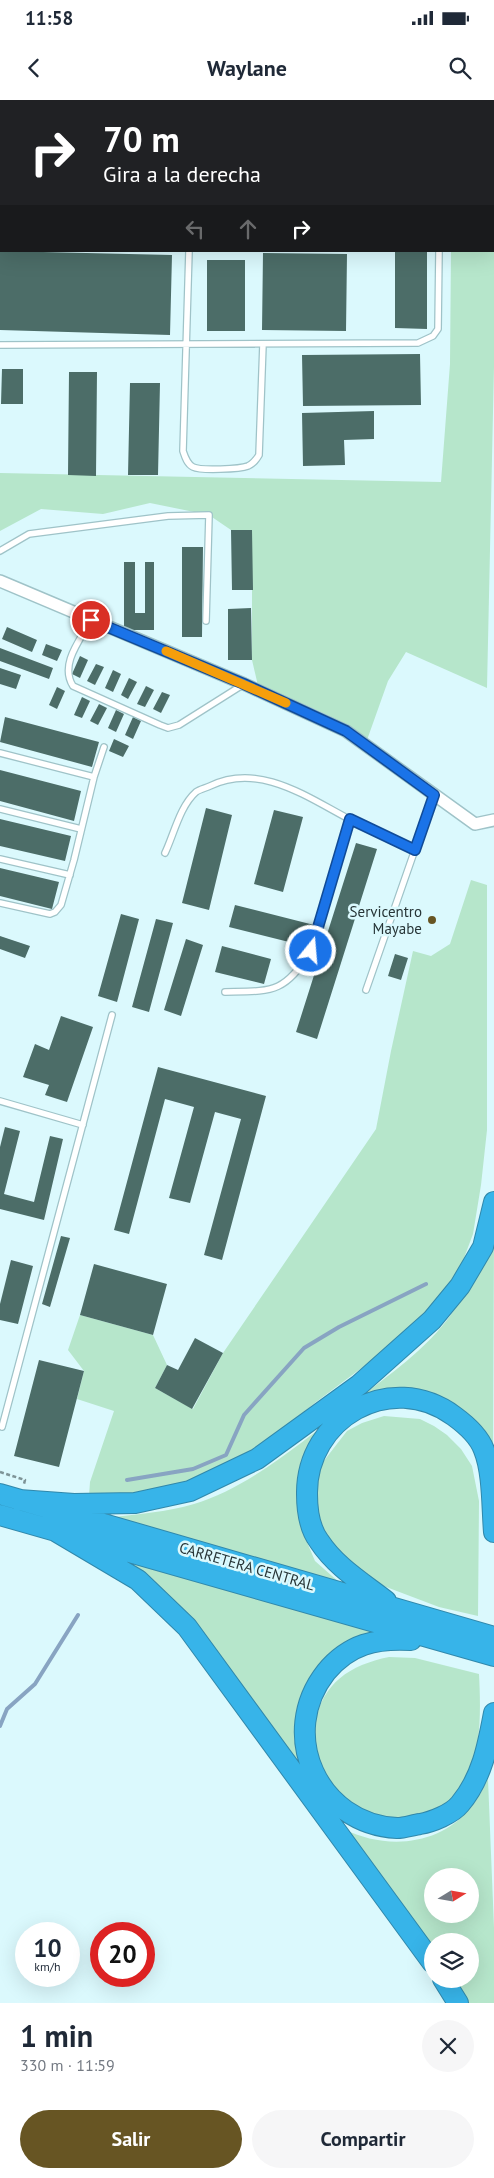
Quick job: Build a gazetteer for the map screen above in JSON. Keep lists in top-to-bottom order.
{
  "streets": {
    "highway": ["CARRETERA CENTRAL"]
  },
  "places": ["Servicentro Mayabe"],
  "north": "right",
  "page": {
    "status": "11:58",
    "header": "Waylane",
    "turn": ["70 m", "Gira a la derecha"],
    "speed": "10 km/h",
    "limit": "20",
    "heading": ["1 min", "330 m · 11:59"],
    "buttons": ["Salir", "Compartir"]
  }
}
